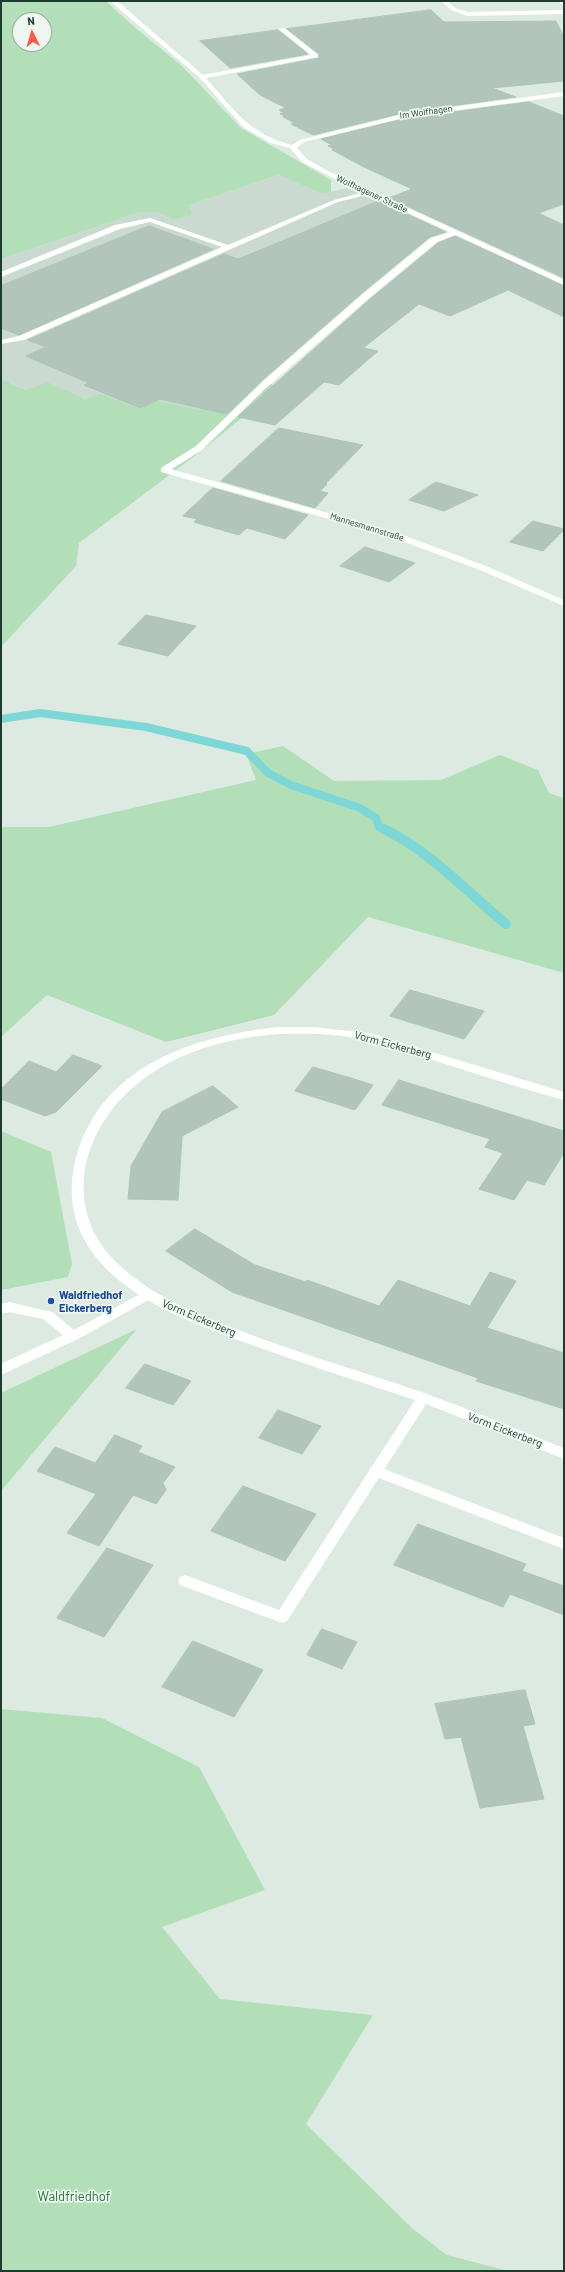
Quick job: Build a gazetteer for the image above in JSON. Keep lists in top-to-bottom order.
{
  "streets": {
    "street": [
      "Im Wolfhagen",
      "Wolfhagener Straße",
      "Mannesmannstraße",
      "Vorm Eickerberg"
    ]
  },
  "crossings": [
    ["Im Wolfhagen", "Wolfhagener Straße"],
    ["Wolfhagener Straße", "Mannesmannstraße"]
  ],
  "parks": ["Waldfriedhof"],
  "places": ["Waldfriedhof Eickerberg"],
  "north": "top"
}
